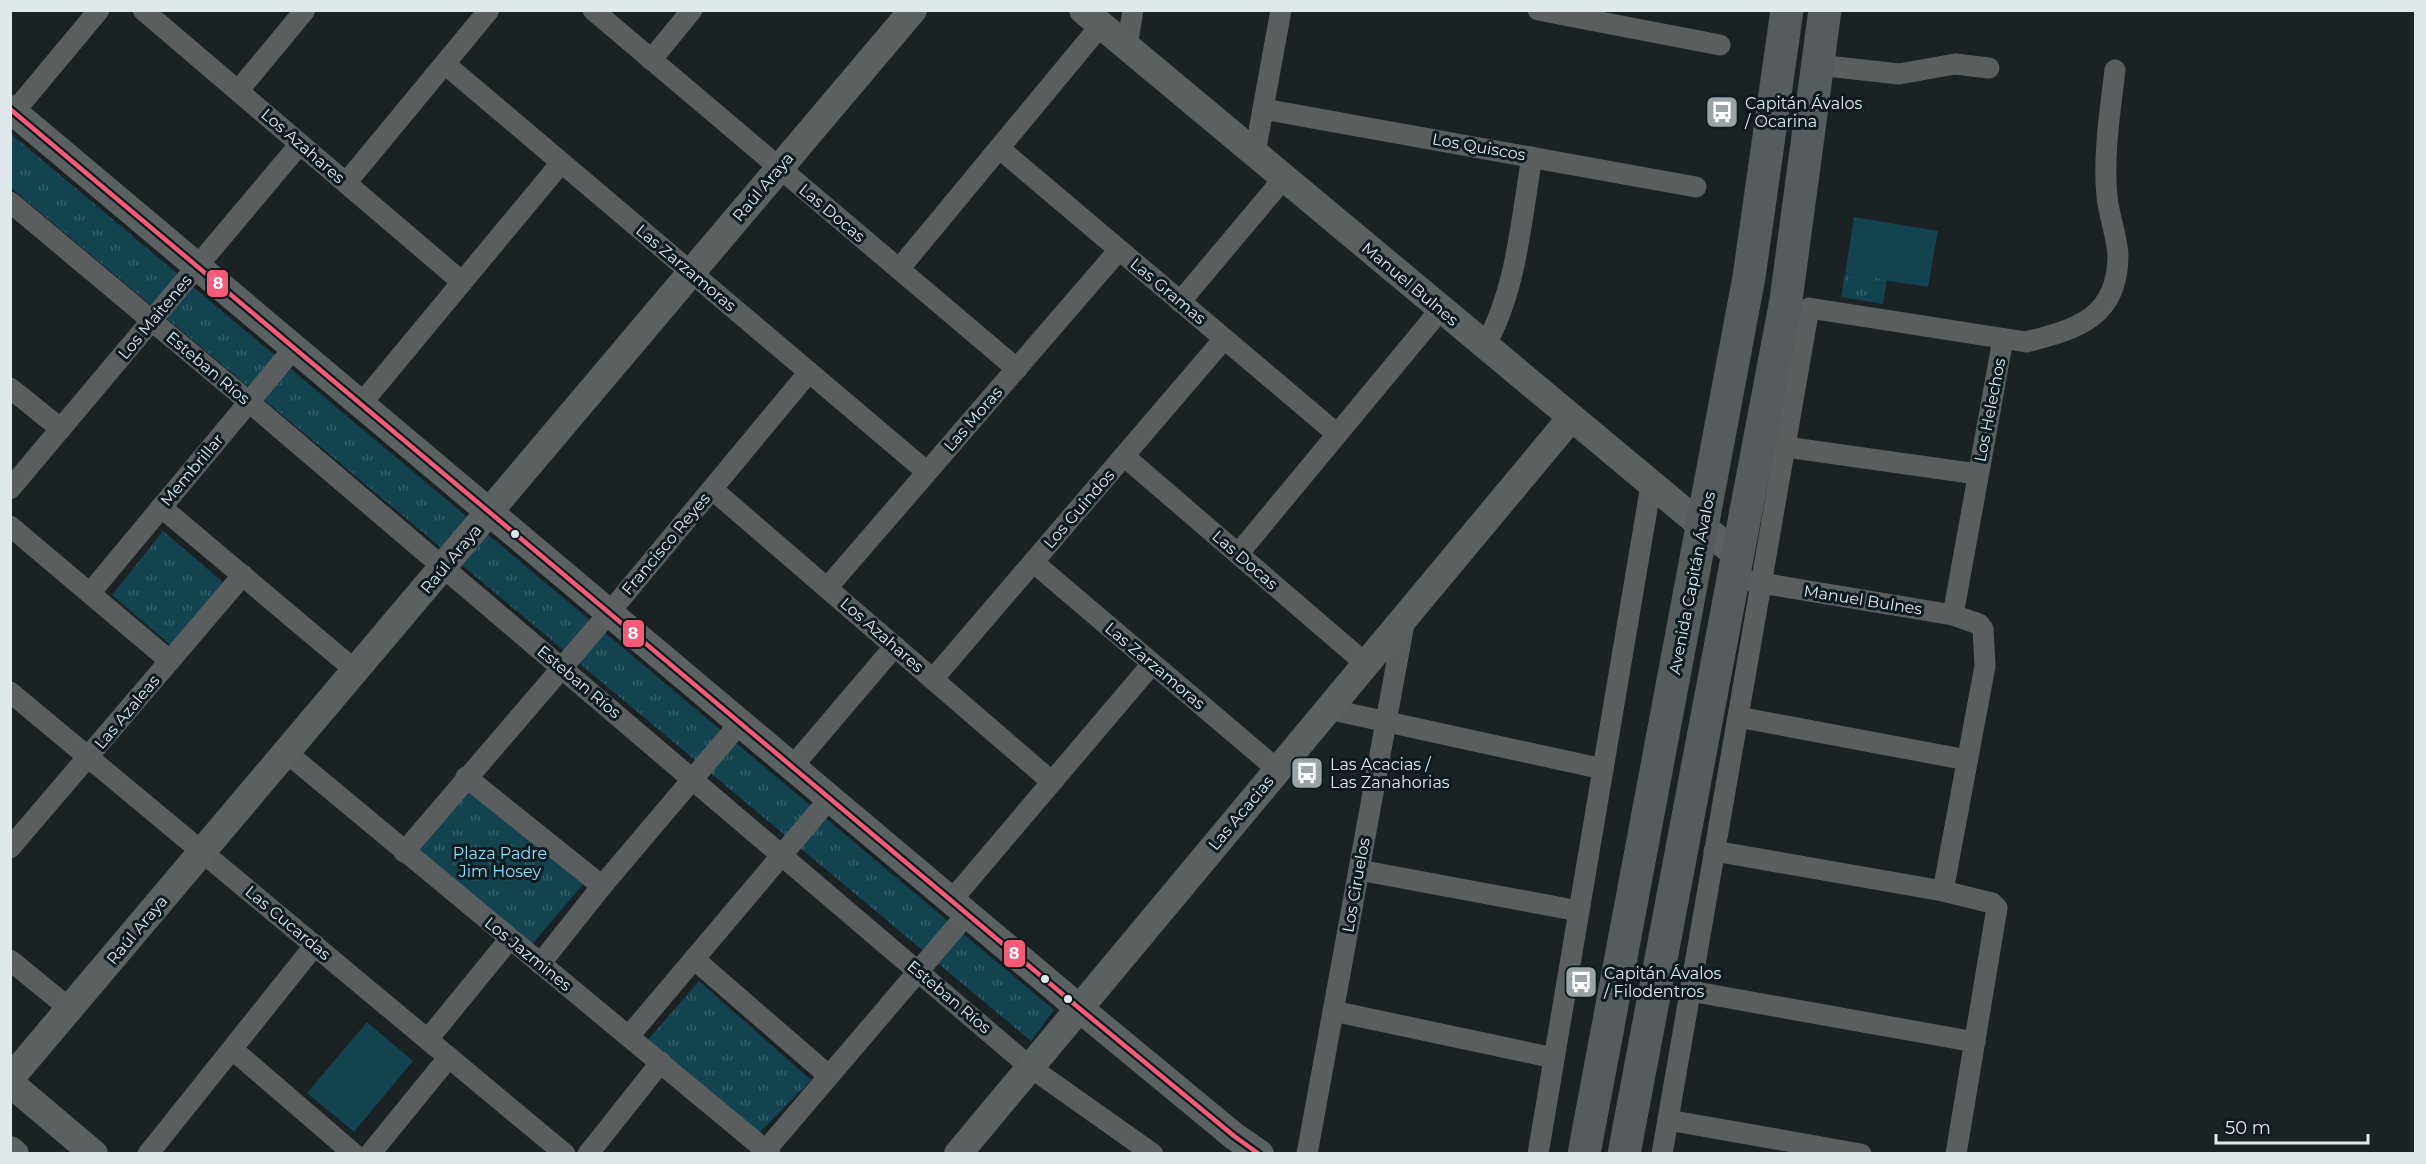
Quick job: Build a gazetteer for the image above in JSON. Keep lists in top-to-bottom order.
{
  "streets": {
    "highway": ["Avenida Capitán Ávalos"],
    "street": [
      "Los Azahares",
      "Los Quiscos",
      "Raúl Araya",
      "Las Docas",
      "Las Zarzamoras",
      "Manuel Bulnes",
      "Las Gramas",
      "Los Maitenes",
      "Esteban Ríos",
      "Los Helechos",
      "Las Moras",
      "Membrillar",
      "Los Guindos",
      "Francisco Reyes",
      "Las Azaleas",
      "Las Acacias",
      "Los Ciruelos",
      "Las Cucardas",
      "Los Jazmines"
    ]
  },
  "crossings": [
    ["Los Azahares", "Los Maitenes"],
    ["Los Azahares", "Las Moras"],
    ["Los Azahares", "Los Guindos"],
    ["Los Azahares", "Francisco Reyes"],
    ["Raúl Araya", "Las Docas"],
    ["Raúl Araya", "Las Zarzamoras"],
    ["Raúl Araya", "Esteban Ríos"],
    ["Raúl Araya", "Las Cucardas"],
    ["Raúl Araya", "Los Jazmines"],
    ["Las Docas", "Las Moras"],
    ["Las Docas", "Los Guindos"],
    ["Las Docas", "Las Acacias"],
    ["Las Zarzamoras", "Las Moras"],
    ["Las Zarzamoras", "Los Guindos"],
    ["Las Zarzamoras", "Francisco Reyes"],
    ["Las Zarzamoras", "Las Acacias"],
    ["Manuel Bulnes", "Los Helechos"],
    ["Manuel Bulnes", "Avenida Capitán Ávalos"],
    ["Manuel Bulnes", "Las Acacias"],
    ["Las Gramas", "Las Moras"],
    ["Las Gramas", "Los Guindos"],
    ["Los Maitenes", "Esteban Ríos"],
    ["Esteban Ríos", "Membrillar"],
    ["Esteban Ríos", "Francisco Reyes"],
    ["Esteban Ríos", "Las Acacias"],
    ["Francisco Reyes", "Los Jazmines"],
    ["Las Azaleas", "Las Cucardas"],
    ["Las Acacias", "Los Ciruelos"]
  ],
  "parks": ["Plaza Padre Jim Hosey"],
  "places": {
    "bus stop": ["Capitán Ávalos / Ocarina", "Las Acacias / Las Zanahorias", "Capitán Ávalos / Filodentros"]
  },
  "lines": ["transit line 8"],
  "scale_bar": "50 m"
}
